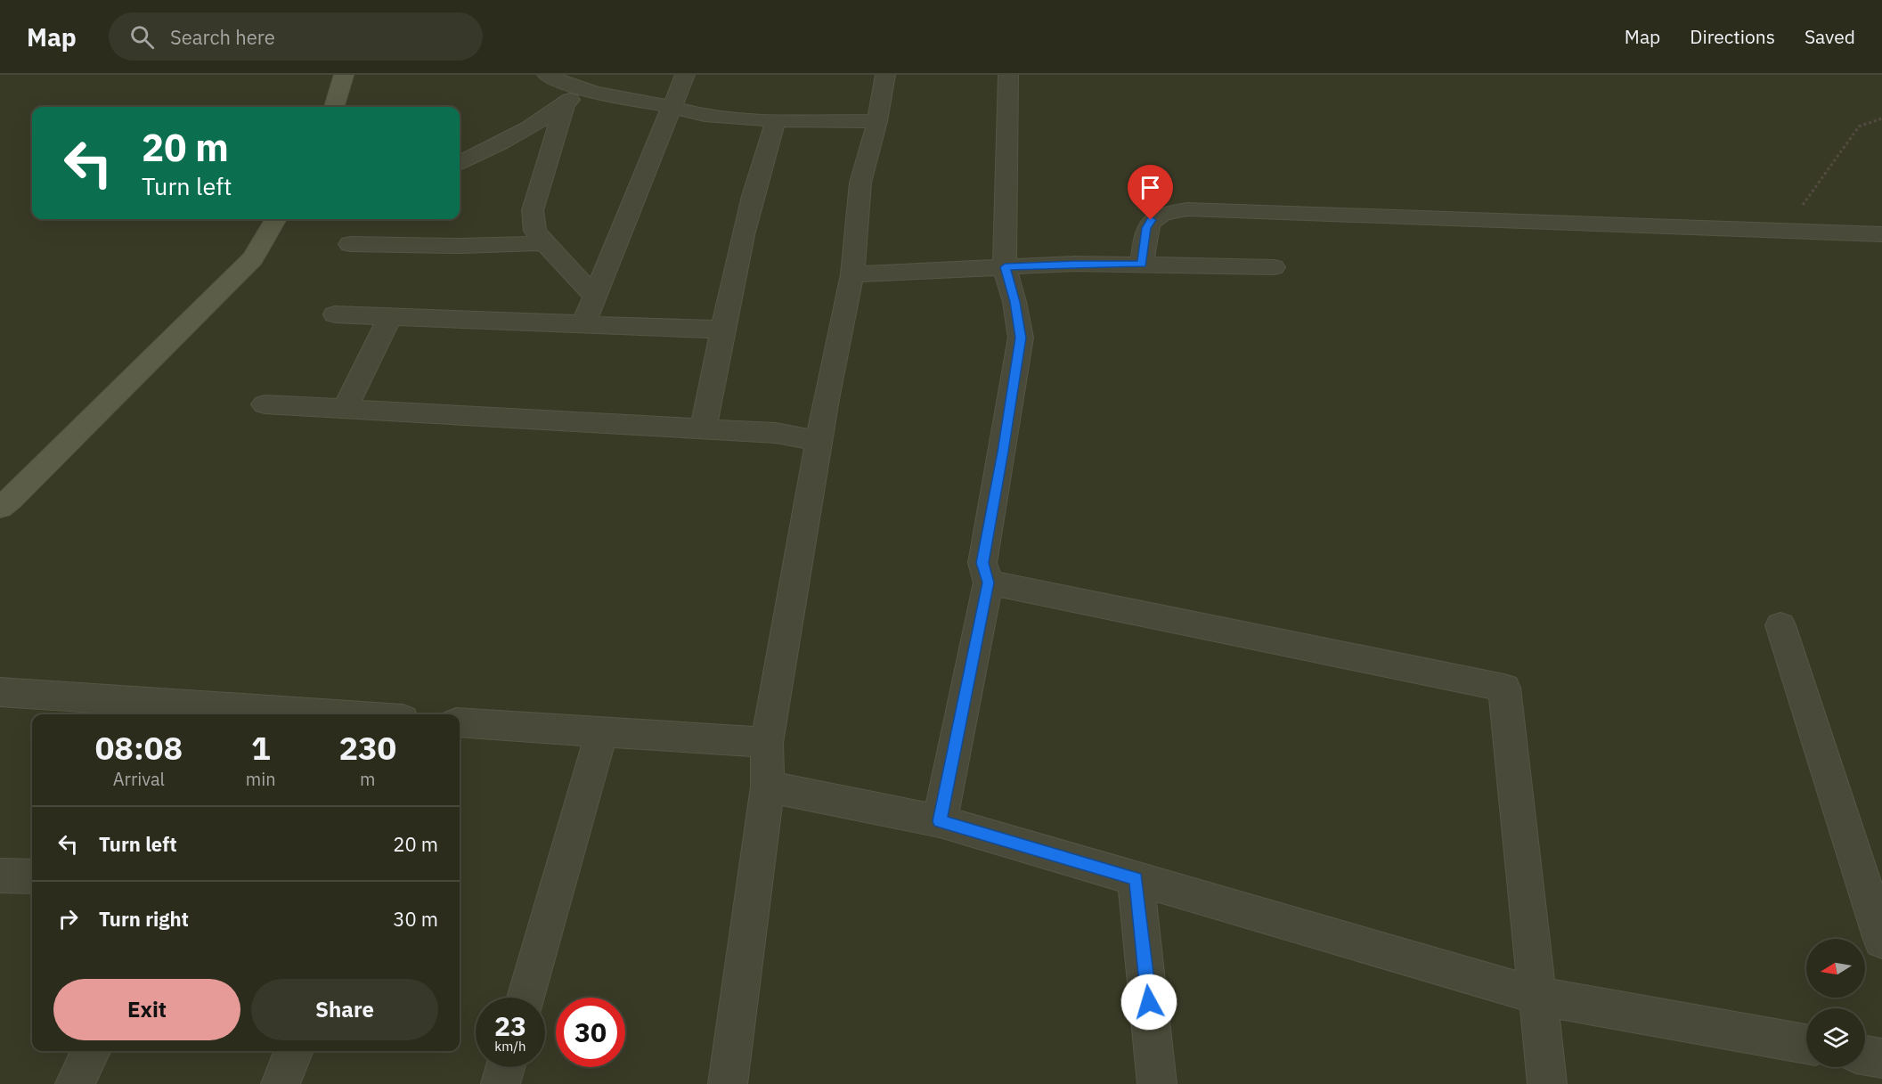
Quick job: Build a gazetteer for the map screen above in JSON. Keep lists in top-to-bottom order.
{
  "north": "left",
  "page": {
    "header": "Map",
    "search": "Search here",
    "nav": ["Map", "Directions", "Saved"],
    "turn": ["20 m", "Turn left"],
    "eta": [
      "08:08",
      "Arrival",
      "1",
      "min",
      "230",
      "m"
    ],
    "list": [
      {
        "name": "Turn left",
        "value": "20 m"
      },
      {
        "name": "Turn right",
        "value": "30 m"
      }
    ],
    "buttons": ["Exit", "Share"],
    "speed": "23 km/h",
    "limit": "30"
  }
}
